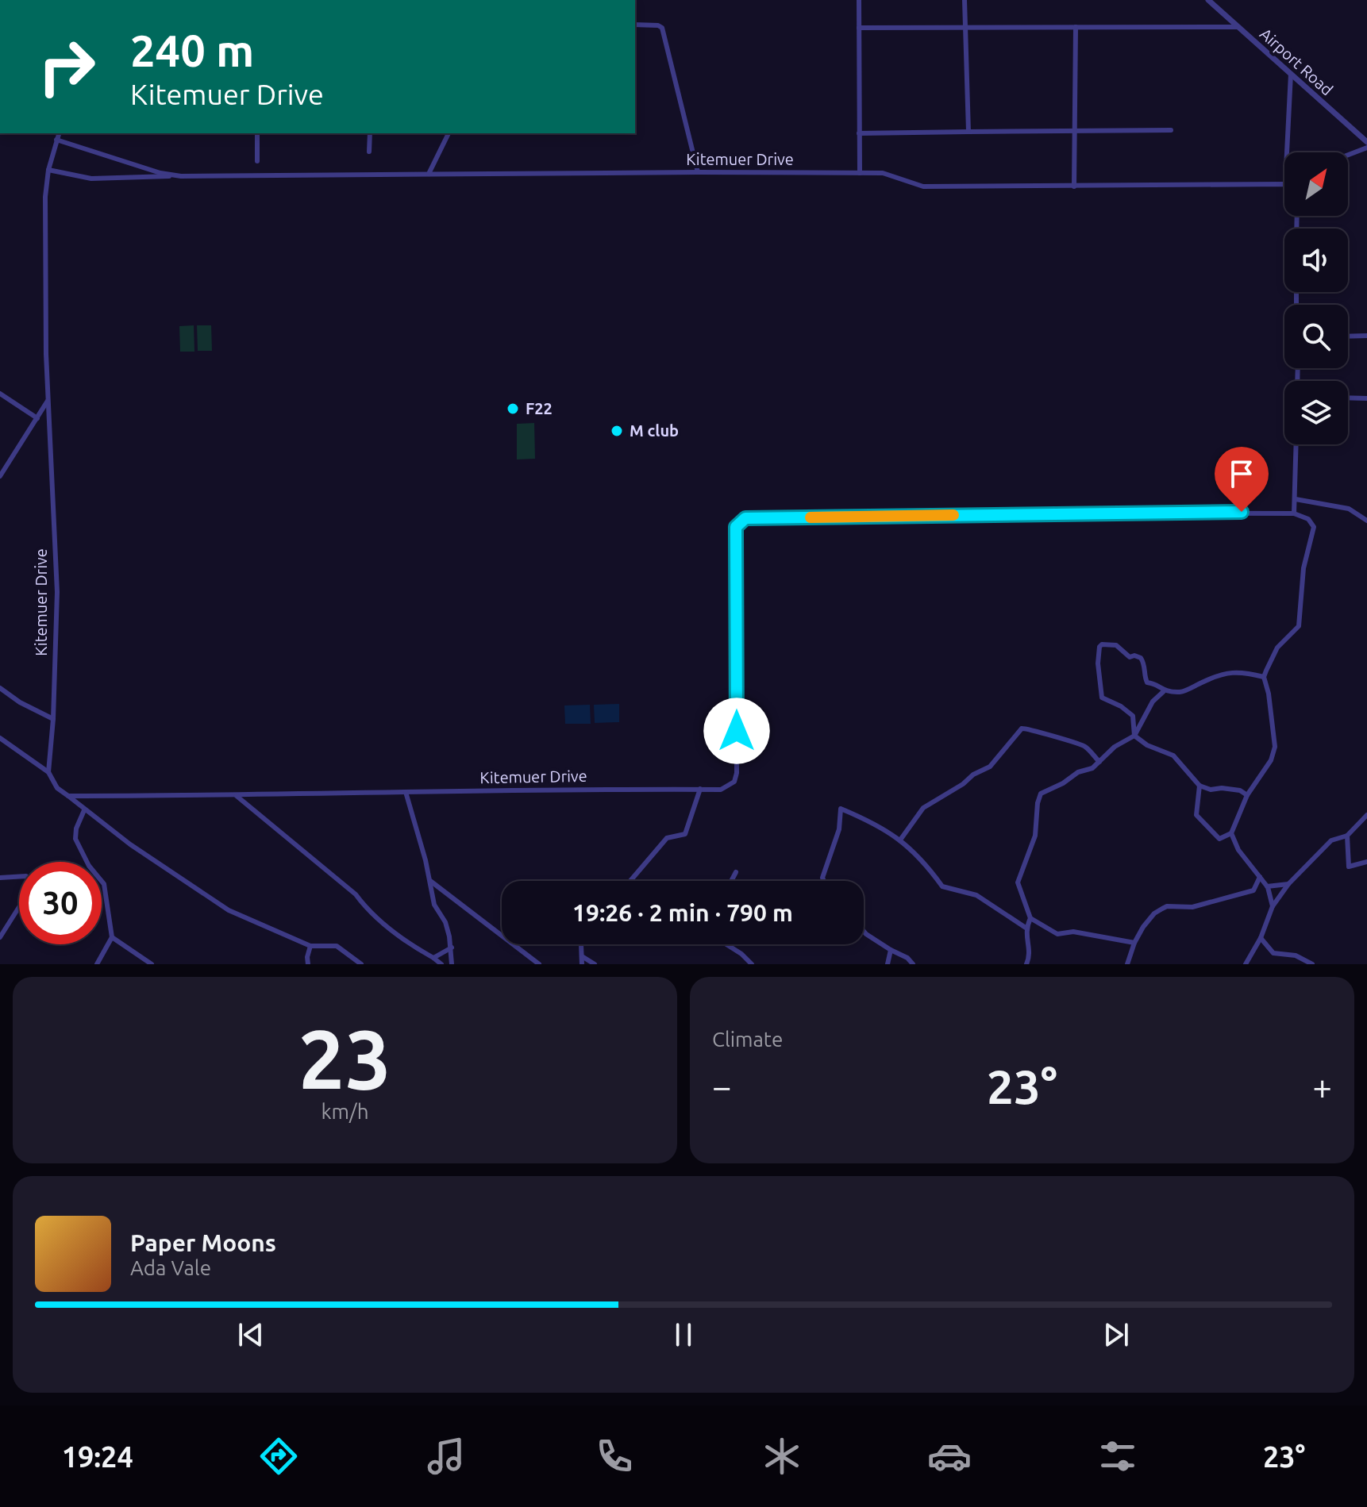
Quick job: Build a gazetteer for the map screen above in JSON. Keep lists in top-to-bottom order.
{
  "streets": {
    "street": ["Airport Road", "Kitemuer Drive"]
  },
  "places": ["F22", "M club"],
  "north": "top right",
  "page": {
    "turn": ["240 m", "Kitemuer Drive"],
    "limit": "30",
    "trip": "19:26 · 2 min · 790 m",
    "tile": [
      ["23", "km/h"],
      "Climate"
    ],
    "heat": ["−", "23°", "+"],
    "song": ["Paper Moons", "Ada Vale"],
    "tabs": ["19:24", "23°"]
  }
}
